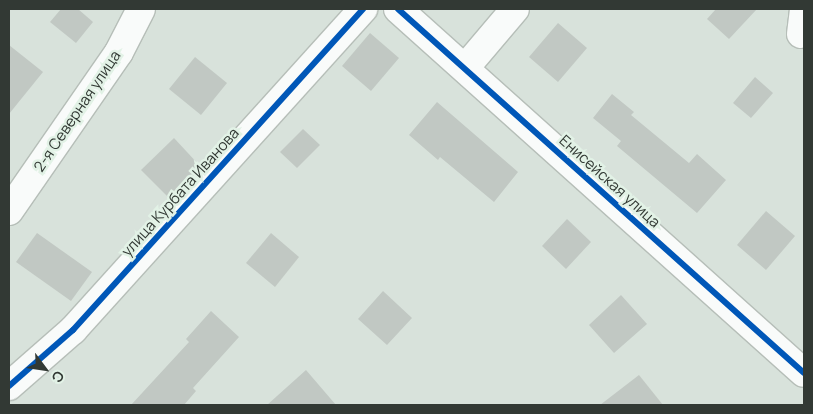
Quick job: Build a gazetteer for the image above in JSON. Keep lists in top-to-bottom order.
{
  "streets": {
    "street": ["2-я Северная улица", "Енисейская улица", "улица Курбата Иванова"]
  },
  "north": "bottom right"
}
